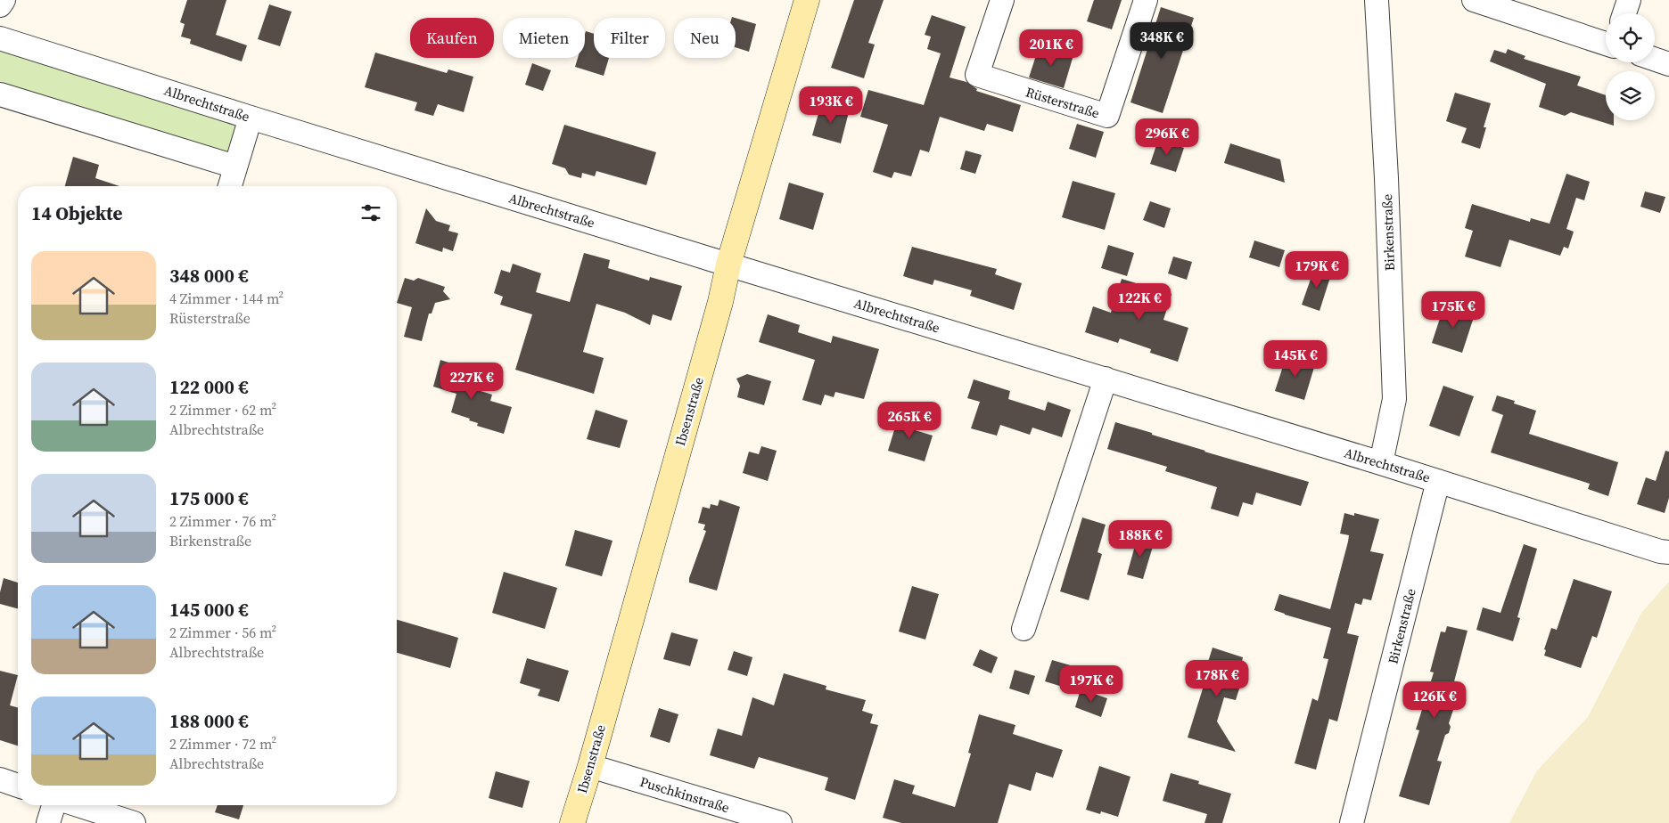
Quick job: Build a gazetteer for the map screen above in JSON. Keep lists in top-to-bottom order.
{
  "streets": {
    "street": [
      "Rüsterstraße",
      "Albrechtstraße",
      "Birkenstraße",
      "Ibsenstraße",
      "Puschkinstraße"
    ]
  },
  "crossings": [
    ["Albrechtstraße", "Birkenstraße"],
    ["Albrechtstraße", "Ibsenstraße"],
    ["Ibsenstraße", "Puschkinstraße"]
  ],
  "page": {
    "chip": [
      "Kaufen",
      "Mieten",
      "Filter",
      "Neu"
    ],
    "price": [
      "348K €",
      "201K €",
      "193K €",
      "296K €",
      "179K €",
      "122K €",
      "175K €",
      "145K €",
      "227K €",
      "265K €",
      "188K €",
      "178K €",
      "197K €",
      "126K €"
    ],
    "heading": "14 Objekte",
    "list": [
      {
        "name": "348 000 €",
        "note": "4 Zimmer · 144 m² · Rüsterstraße"
      },
      {
        "name": "122 000 €",
        "note": "2 Zimmer · 62 m² · Albrechtstraße"
      },
      {
        "name": "175 000 €",
        "note": "2 Zimmer · 76 m² · Birkenstraße"
      },
      {
        "name": "145 000 €",
        "note": "2 Zimmer · 56 m² · Albrechtstraße"
      },
      {
        "name": "188 000 €",
        "note": "2 Zimmer · 72 m² · Albrechtstraße"
      }
    ]
  }
}
